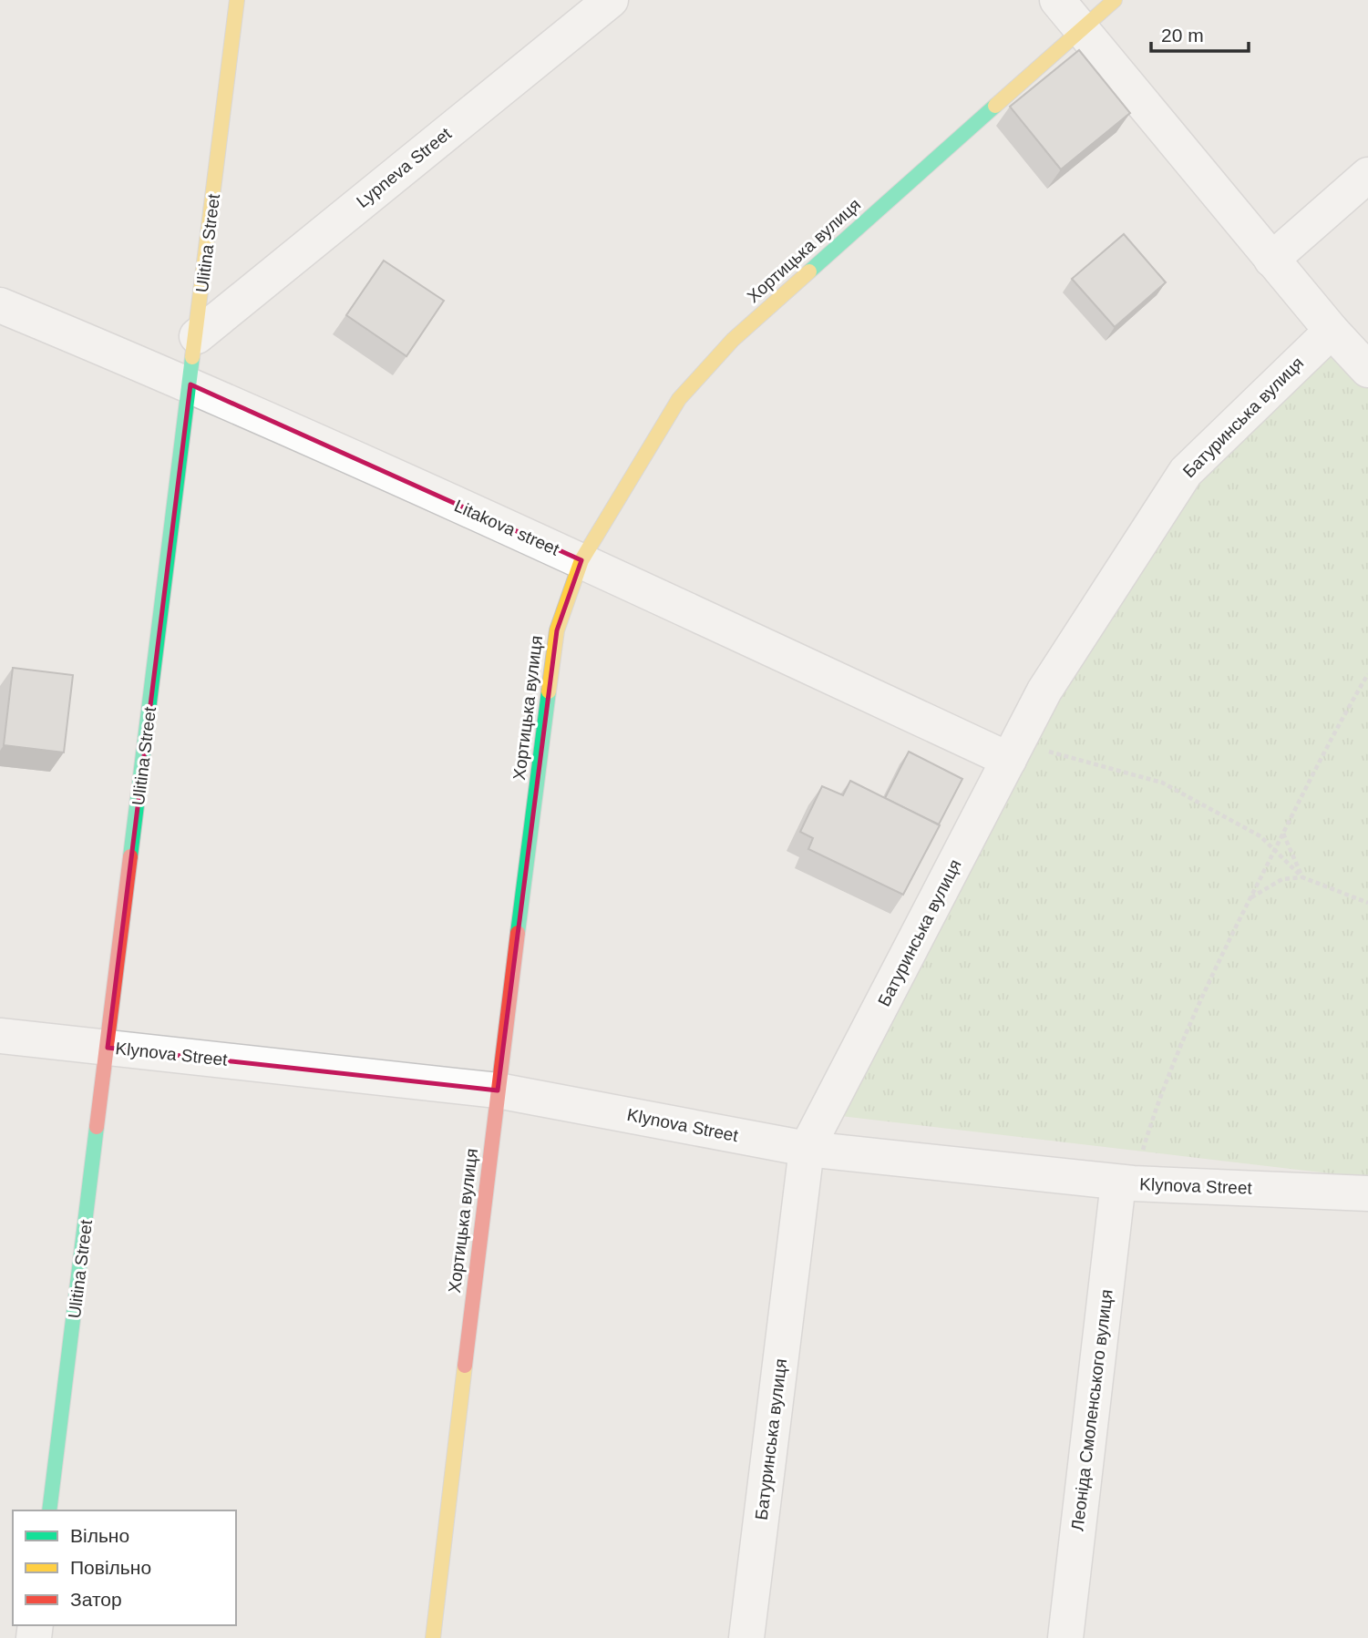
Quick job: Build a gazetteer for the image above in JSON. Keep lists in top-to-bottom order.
{
  "streets": {
    "street": [
      "Lypneva Street",
      "Ulitina Street",
      "Хортицька вулиця",
      "Батуринська вулиця",
      "Litakova street",
      "Klynova Street",
      "Леоніда Смоленського вулиця"
    ]
  },
  "crossings": [
    ["Lypneva Street", "Ulitina Street"],
    ["Ulitina Street", "Litakova street"],
    ["Ulitina Street", "Klynova Street"],
    ["Хортицька вулиця", "Litakova street"],
    ["Хортицька вулиця", "Klynova Street"],
    ["Батуринська вулиця", "Litakova street"],
    ["Батуринська вулиця", "Klynova Street"],
    ["Klynova Street", "Леоніда Смоленського вулиця"]
  ],
  "legend": ["Вільно", "Повільно", "Затор"],
  "scale_bar": "20 m"
}
